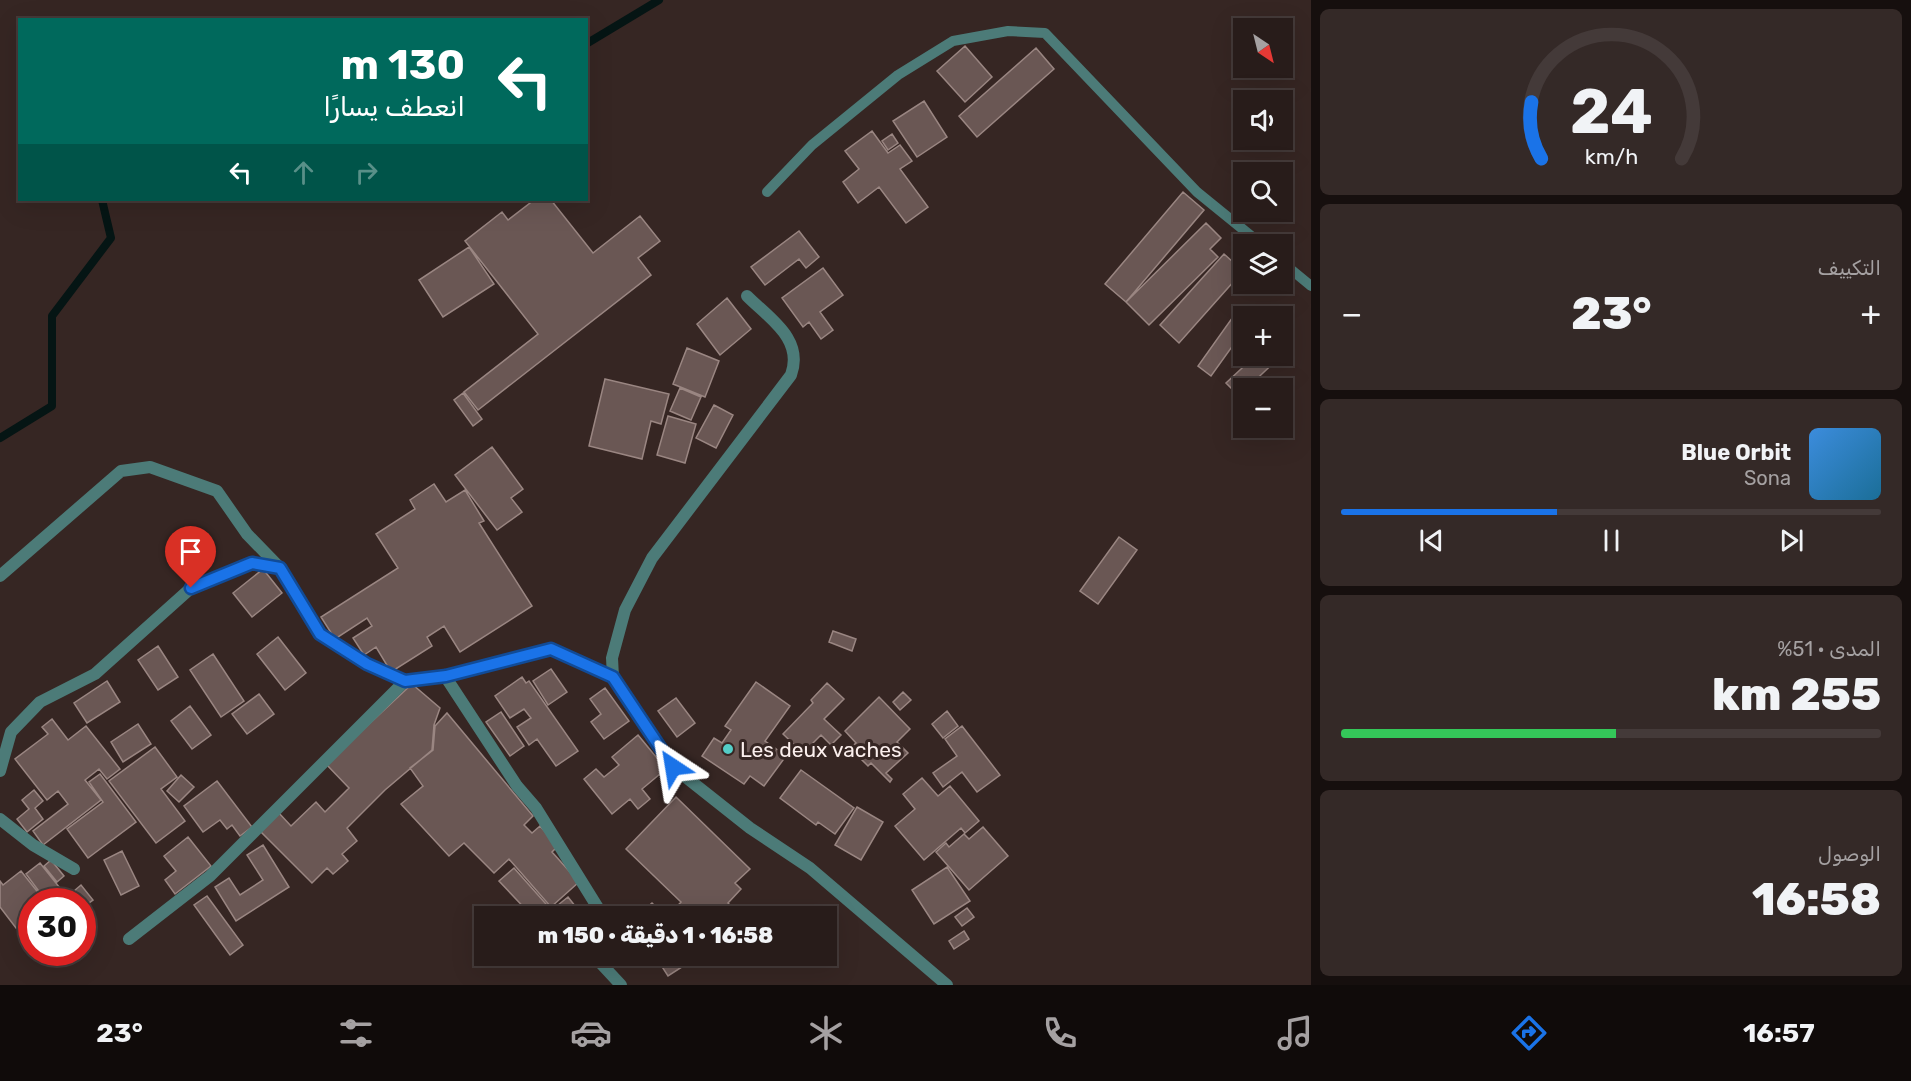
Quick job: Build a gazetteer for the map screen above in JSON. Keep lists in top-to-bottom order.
{
  "places": ["Les deux vaches"],
  "north": "bottom right",
  "page": {
    "map_buttons": ["+", "−"],
    "turn": ["130 m", "انعطف يسارًا"],
    "tile": [
      "التكييف",
      ["المدى · 51%", "255 km"],
      ["الوصول", "16:58"]
    ],
    "heat": ["−", "23°", "+"],
    "song": ["Blue Orbit", "Sona"],
    "limit": "30",
    "trip": "16:58 · 1 دقيقة · 150 m",
    "tabs": ["16:57", "23°"],
    "gauge": ["24", "km/h"]
  }
}
